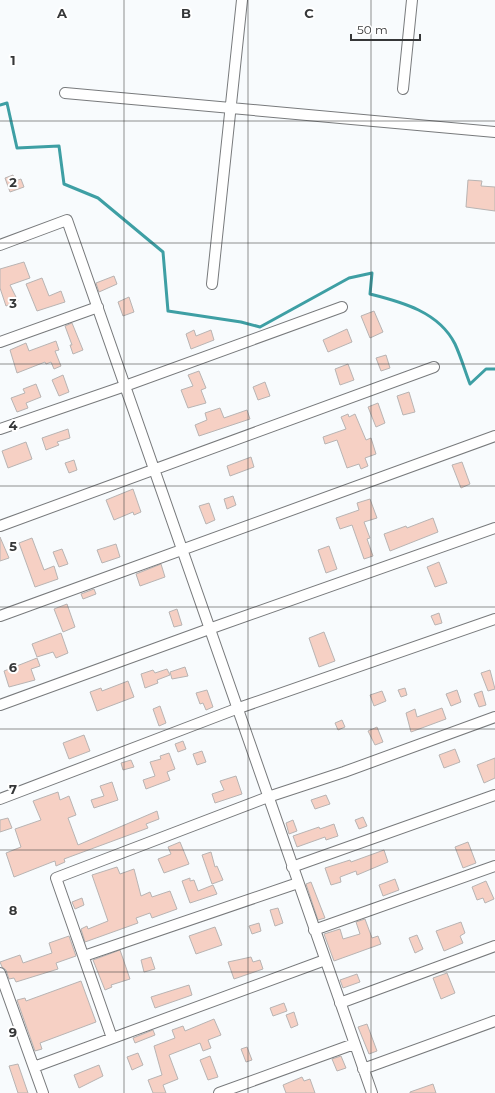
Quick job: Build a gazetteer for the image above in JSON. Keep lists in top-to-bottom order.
{
  "scale_bar": "50 m",
  "grid": {
    "columns": ["A", "B", "C"],
    "rows": [
      "1",
      "2",
      "3",
      "4",
      "5",
      "6",
      "7",
      "8",
      "9"
    ]
  }
}
